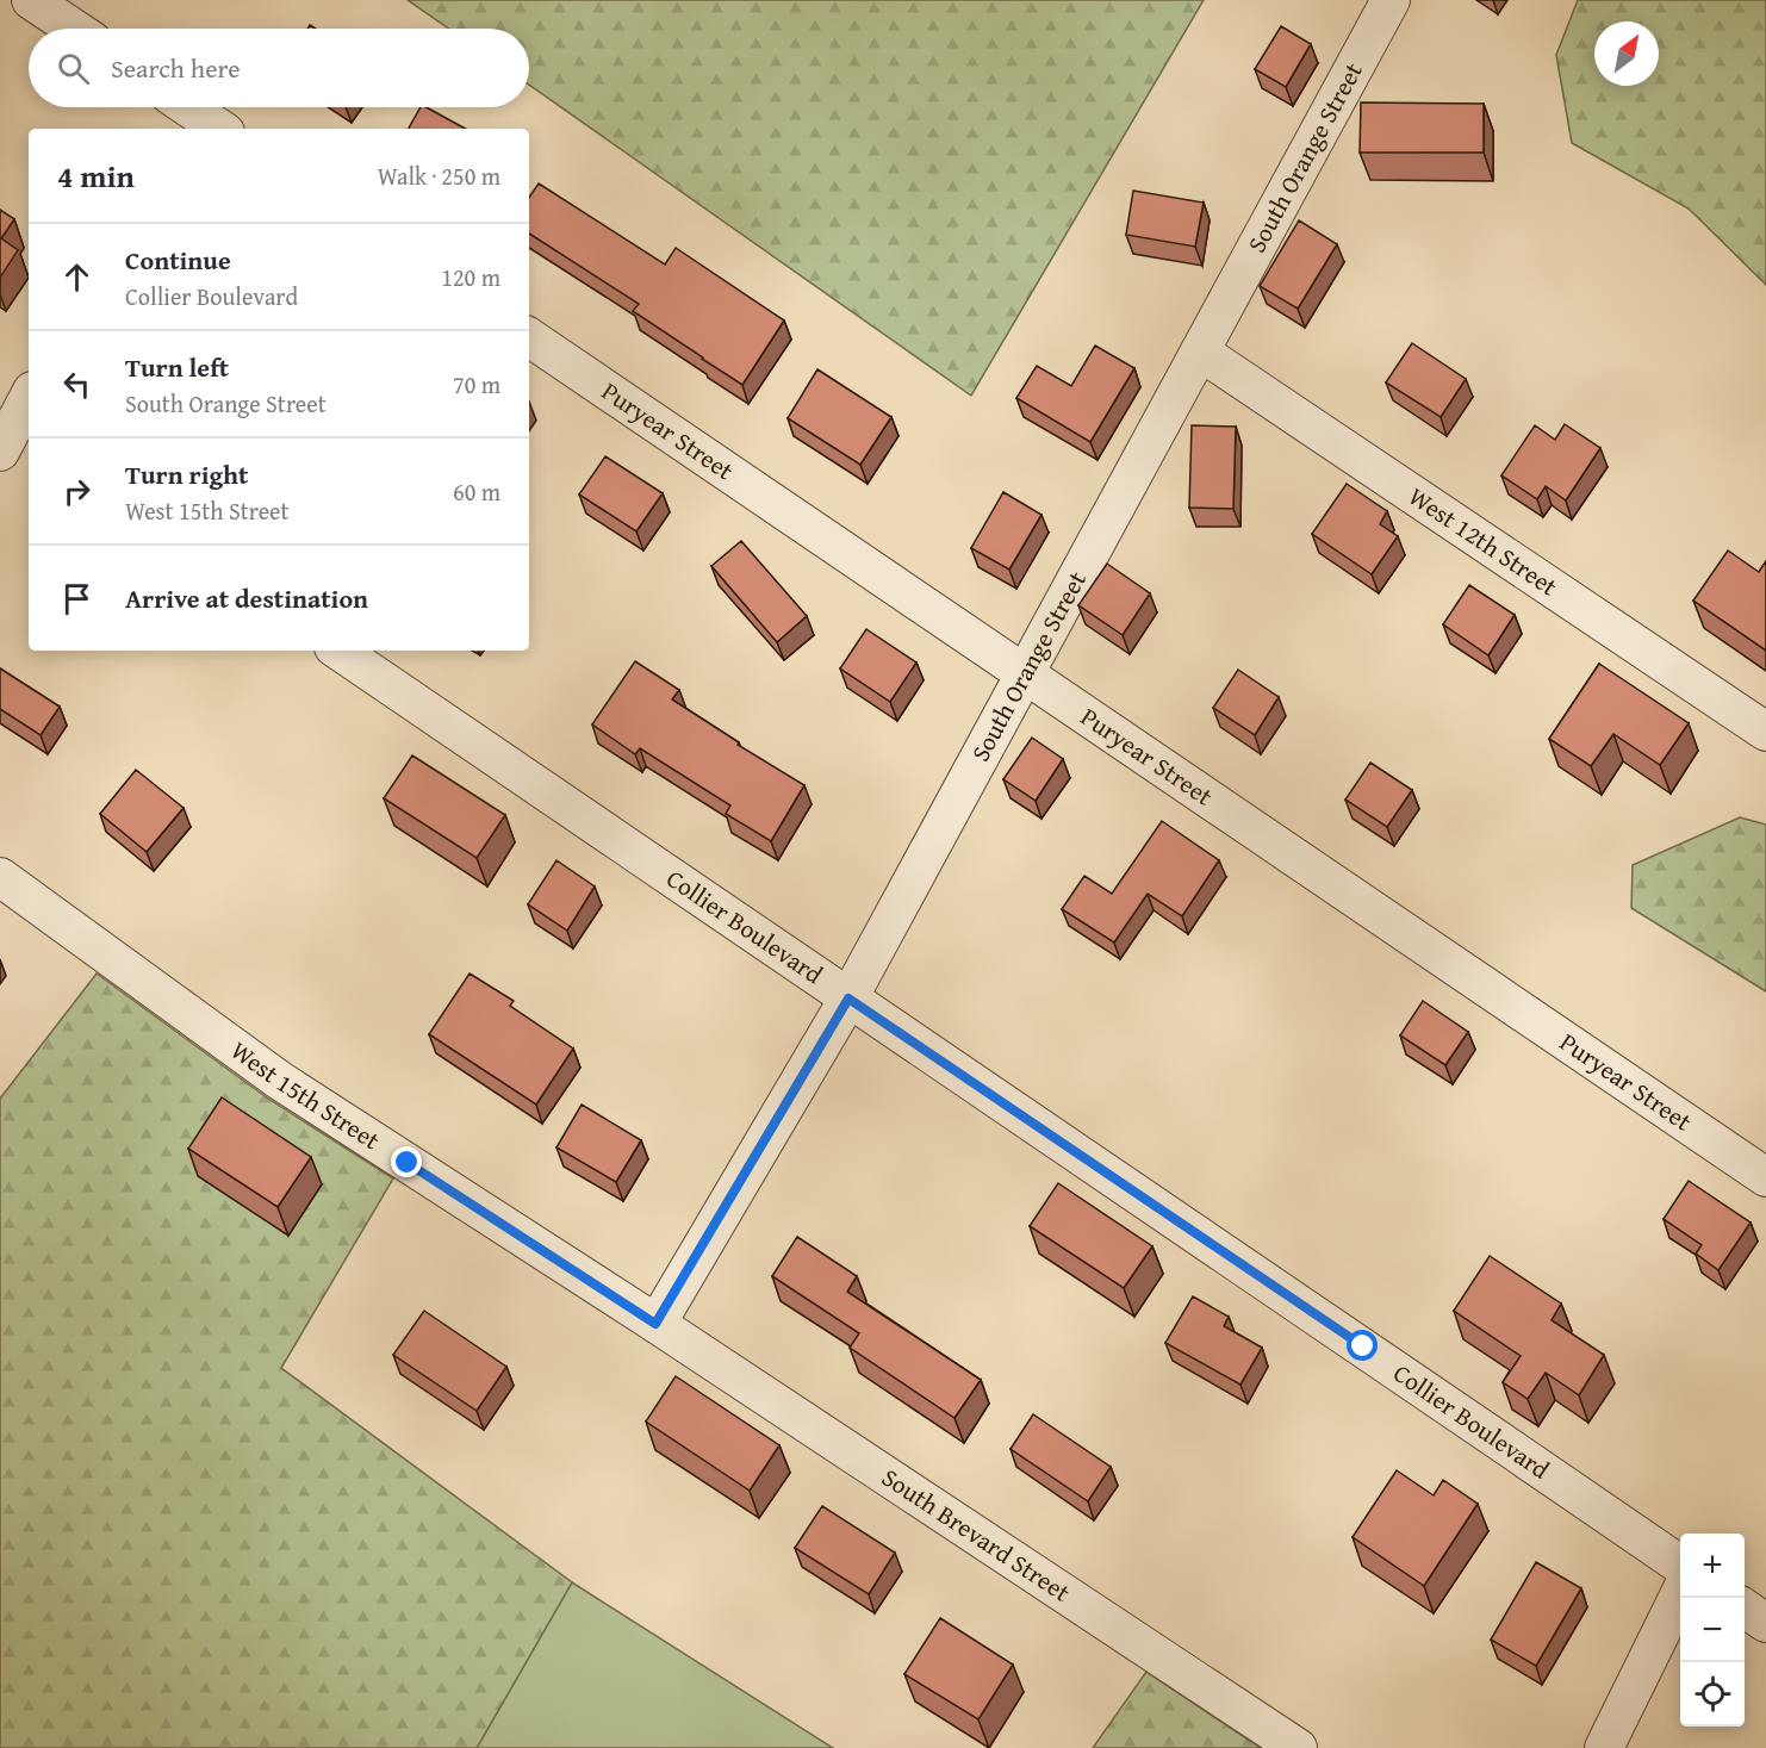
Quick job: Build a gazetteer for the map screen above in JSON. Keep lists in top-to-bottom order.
{
  "streets": {
    "street": [
      "South Orange Street",
      "Puryear Street",
      "West 12th Street",
      "Collier Boulevard",
      "West 15th Street",
      "South Brevard Street"
    ]
  },
  "crossings": [
    ["South Orange Street", "Puryear Street"],
    ["South Orange Street", "West 12th Street"],
    ["South Orange Street", "Collier Boulevard"],
    ["South Orange Street", "West 15th Street"],
    ["South Orange Street", "South Brevard Street"],
    ["West 15th Street", "South Brevard Street"]
  ],
  "north": "top right",
  "page": {
    "search": "Search here",
    "heading": ["4 min", "Walk · 250 m"],
    "list": [
      ["Continue", "Collier Boulevard", "120 m"],
      ["Turn left", "South Orange Street", "70 m"],
      ["Turn right", "West 15th Street", "60 m"],
      "Arrive at destination"
    ],
    "map_buttons": ["+", "−"]
  }
}
